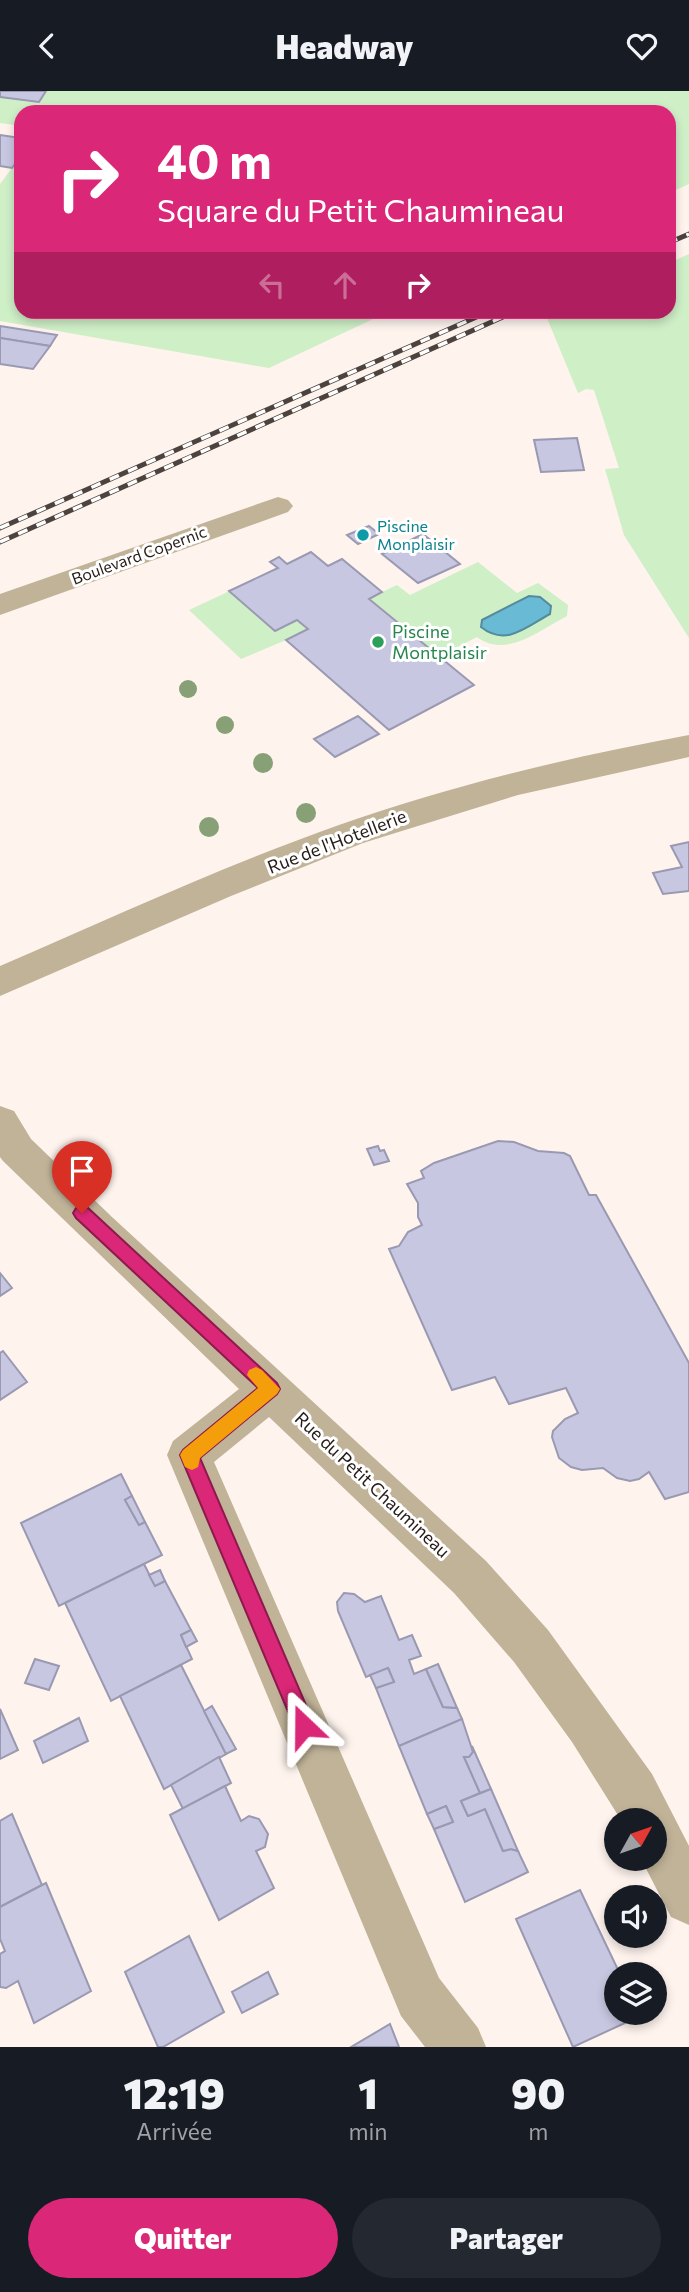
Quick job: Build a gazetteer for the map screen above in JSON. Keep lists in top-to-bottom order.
{
  "streets": {
    "street": ["Boulevard Copernic", "Rue de l'Hotellerie", "Rue du Petit Chaumineau"]
  },
  "places": ["Piscine Monplaisir", "Piscine Montplaisir"],
  "north": "top right",
  "page": {
    "header": "Headway",
    "turn": ["40 m", "Square du Petit Chaumineau"],
    "eta": [
      "12:19",
      "Arrivée",
      "1",
      "min",
      "90",
      "m"
    ],
    "buttons": ["Quitter", "Partager"]
  }
}
